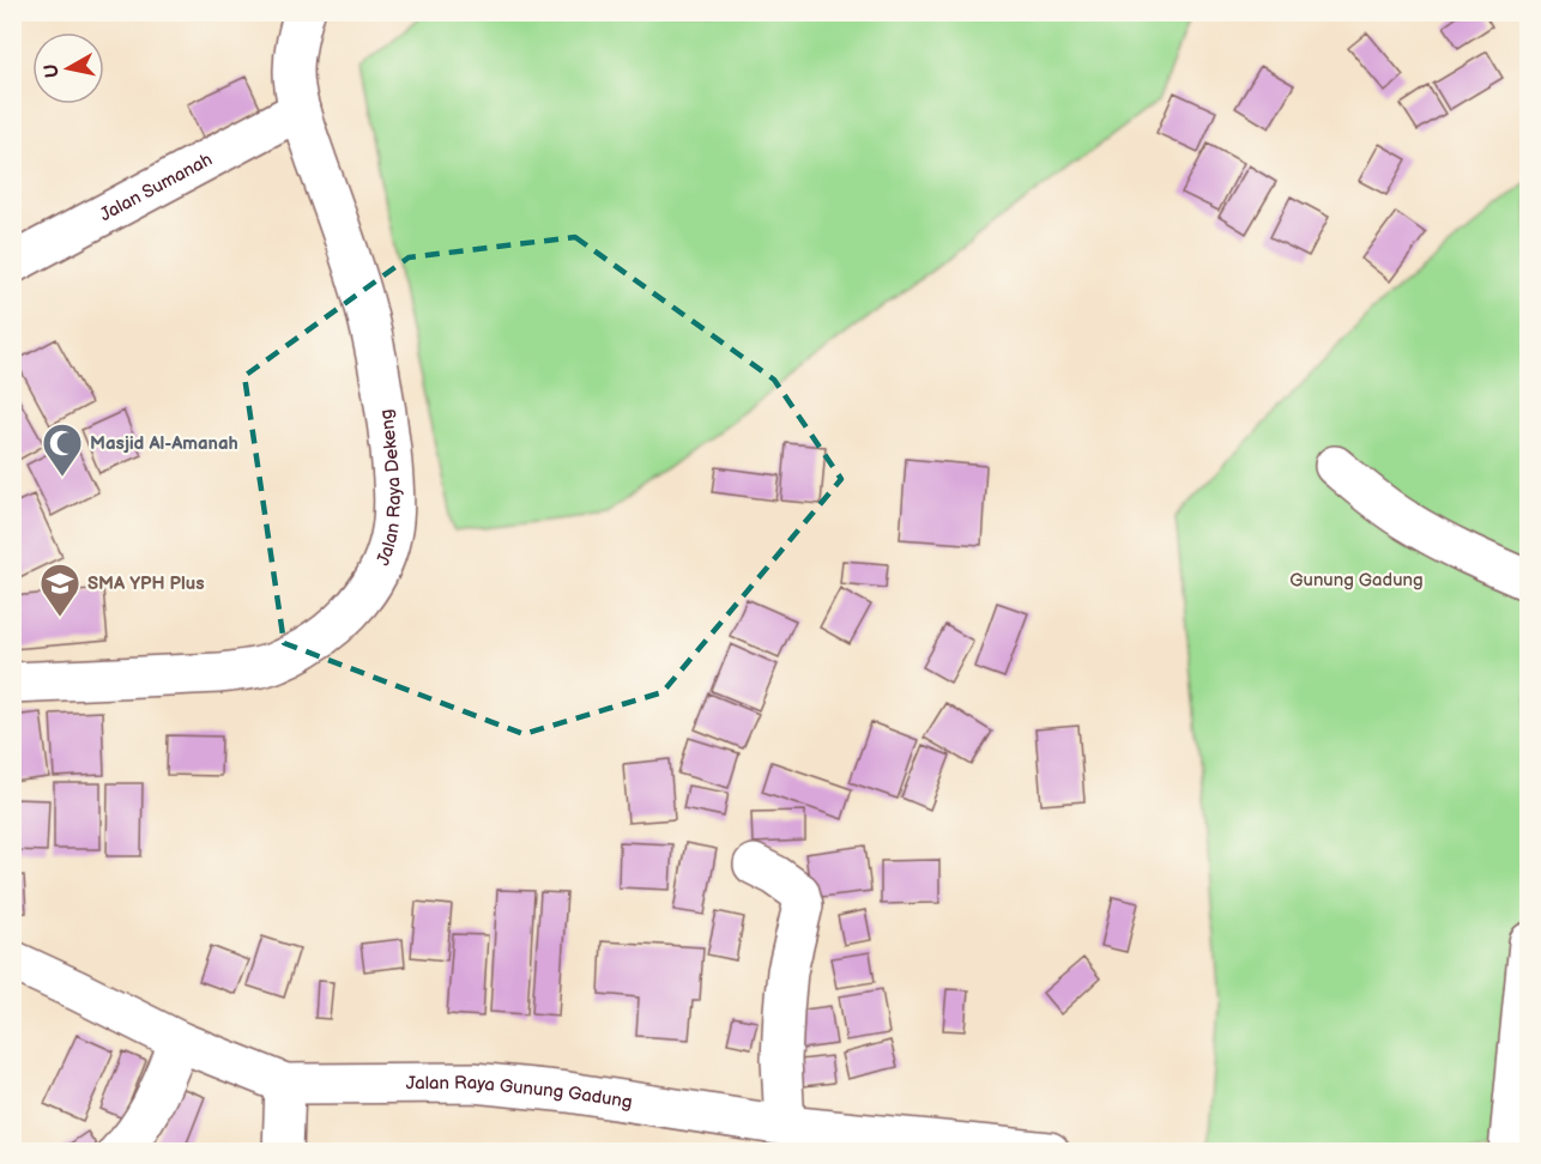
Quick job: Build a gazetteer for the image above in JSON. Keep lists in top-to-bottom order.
{
  "streets": {
    "street": ["Jalan Sumanah", "Jalan Raya Dekeng", "Jalan Raya Gunung Gadung"]
  },
  "crossings": [
    ["Jalan Sumanah", "Jalan Raya Dekeng"]
  ],
  "parks": ["Gunung Gadung"],
  "places": {
    "mosque": ["Masjid Al-Amanah"],
    "school or university": ["SMA YPH Plus"]
  },
  "north": "left"
}
